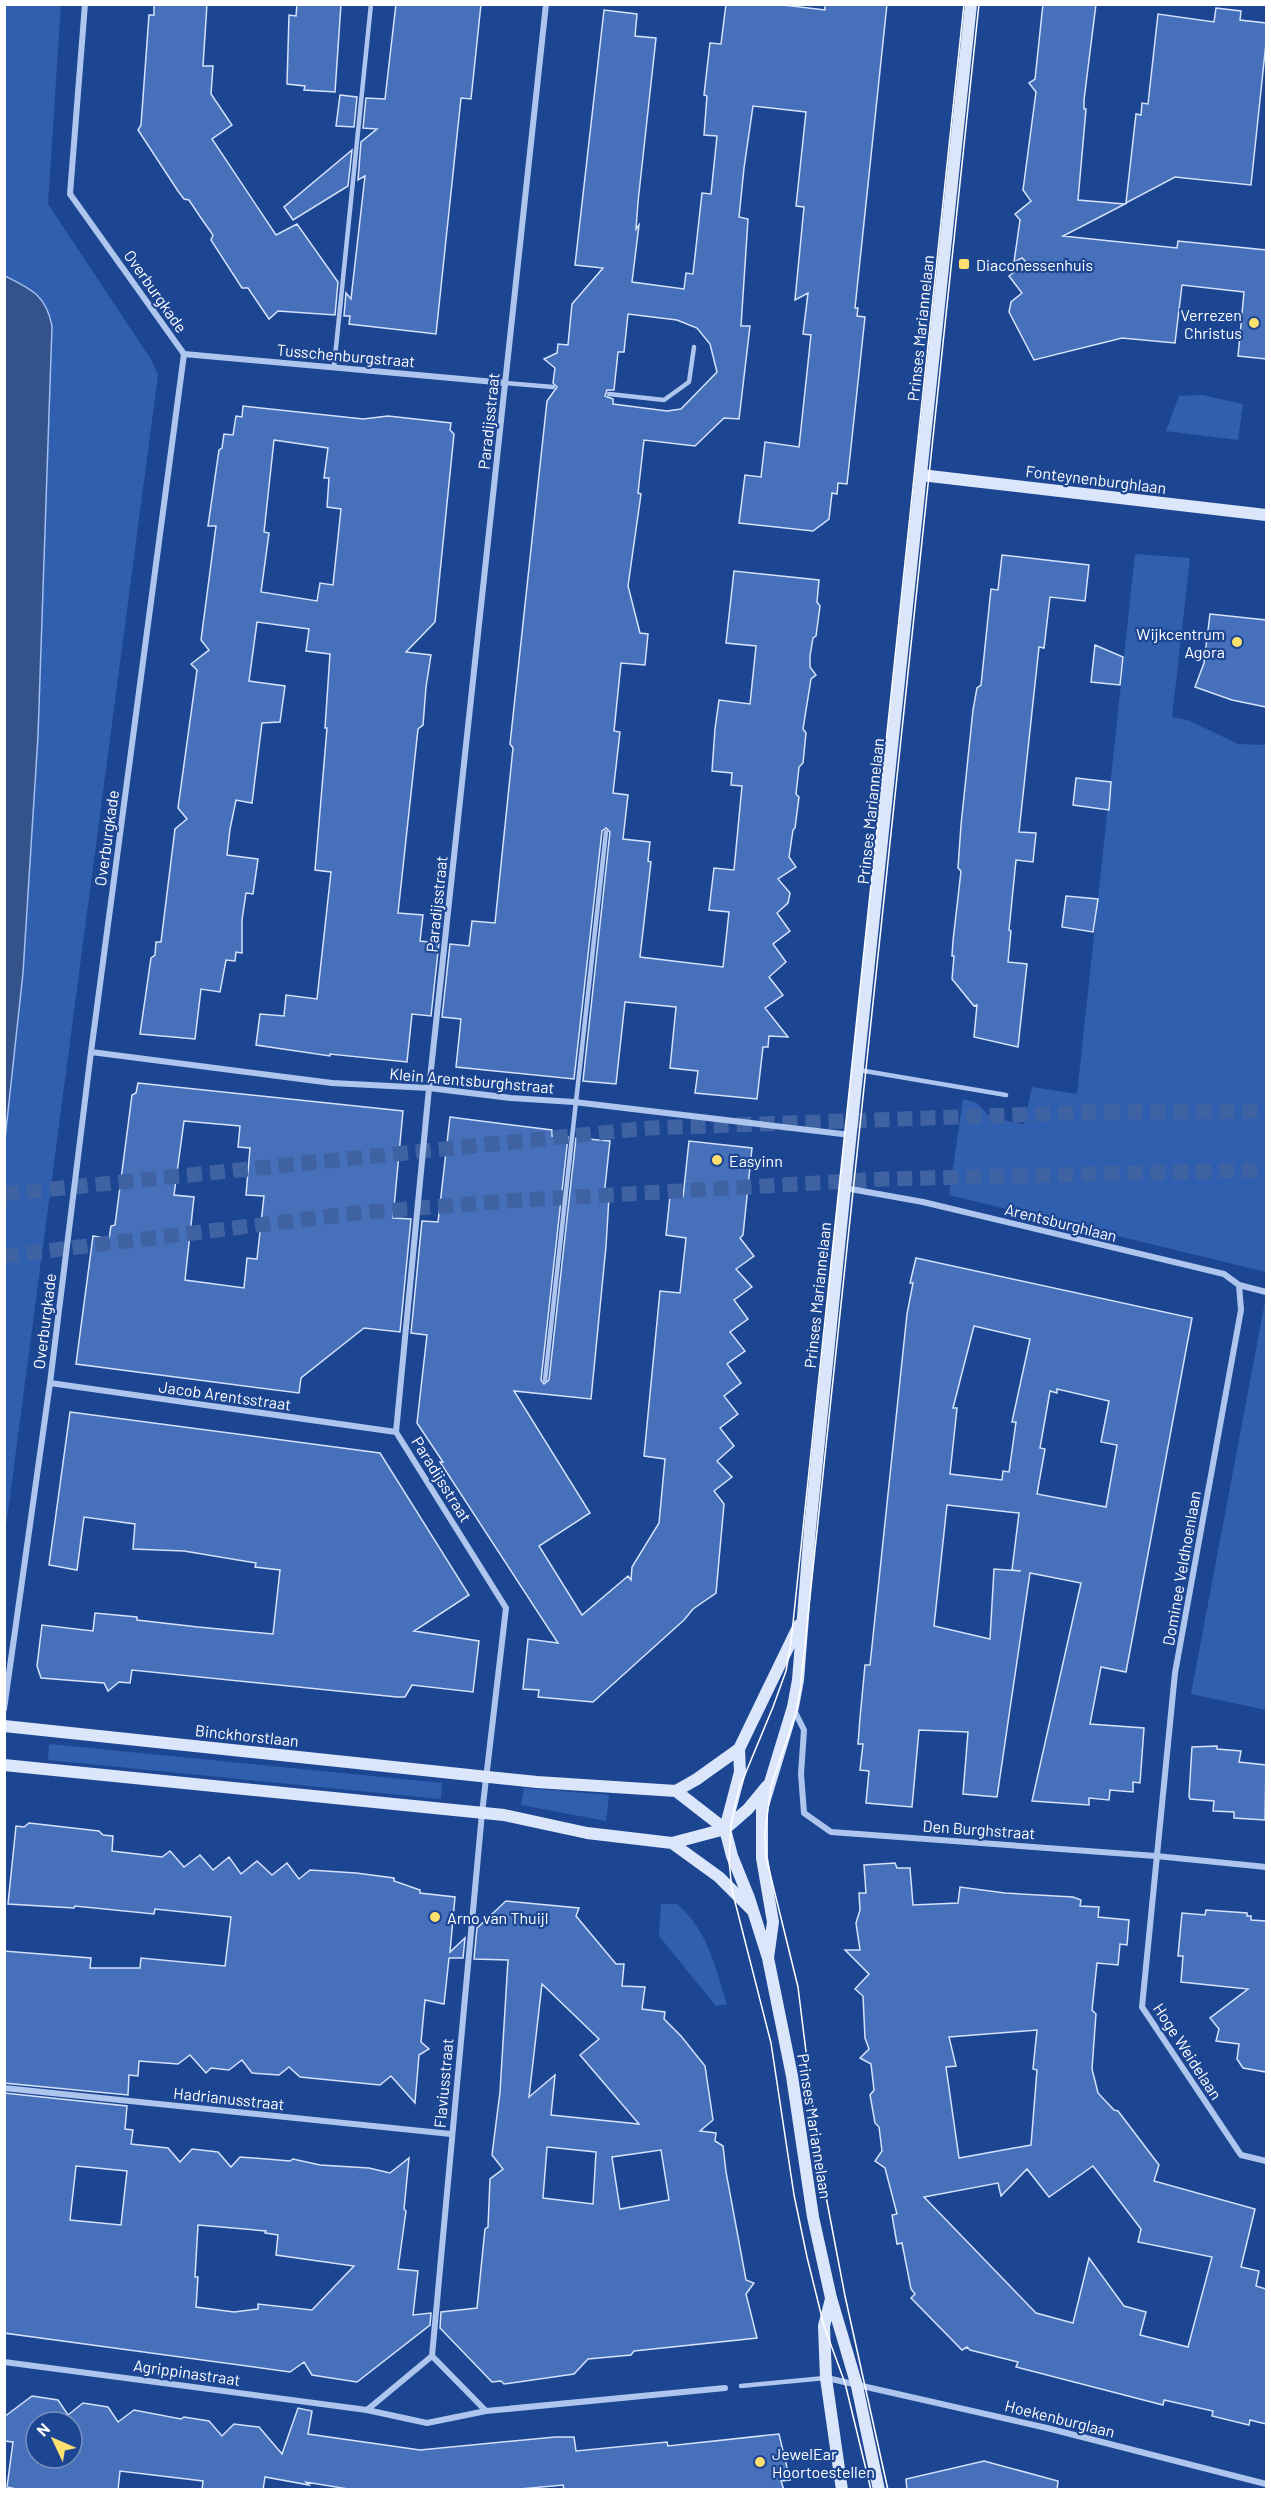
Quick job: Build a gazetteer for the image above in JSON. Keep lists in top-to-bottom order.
{
  "streets": {
    "street": [
      "Overburgkade",
      "Prinses Mariannelaan",
      "Tusschenburgstraat",
      "Paradijsstraat",
      "Fonteynenburghlaan",
      "Klein Arentsburghstraat",
      "Arentsburghlaan",
      "Jacob Arentsstraat",
      "Dominee Veldhoenlaan",
      "Binckhorstlaan",
      "Den Burghstraat",
      "Hoge Weidelaan",
      "Flaviusstraat",
      "Hadrianusstraat",
      "Agrippinastraat",
      "Hoekenburglaan"
    ]
  },
  "crossings": [
    ["Overburgkade", "Tusschenburgstraat"],
    ["Overburgkade", "Klein Arentsburghstraat"],
    ["Overburgkade", "Jacob Arentsstraat"],
    ["Prinses Mariannelaan", "Fonteynenburghlaan"],
    ["Prinses Mariannelaan", "Klein Arentsburghstraat"],
    ["Prinses Mariannelaan", "Arentsburghlaan"],
    ["Prinses Mariannelaan", "Den Burghstraat"],
    ["Prinses Mariannelaan", "Hoekenburglaan"],
    ["Tusschenburgstraat", "Paradijsstraat"],
    ["Paradijsstraat", "Klein Arentsburghstraat"],
    ["Paradijsstraat", "Jacob Arentsstraat"],
    ["Paradijsstraat", "Binckhorstlaan"],
    ["Arentsburghlaan", "Dominee Veldhoenlaan"],
    ["Dominee Veldhoenlaan", "Den Burghstraat"],
    ["Dominee Veldhoenlaan", "Hoge Weidelaan"],
    ["Den Burghstraat", "Hoge Weidelaan"],
    ["Flaviusstraat", "Hadrianusstraat"]
  ],
  "places": {
    "transit": ["Diaconessenhuis"],
    "other": [
      "Verrezen Christus",
      "Wijkcentrum Agora",
      "Easyinn",
      "Arno van Thuijl",
      "JewelEar Hoortoestellen"
    ]
  },
  "north": "top left"
}
